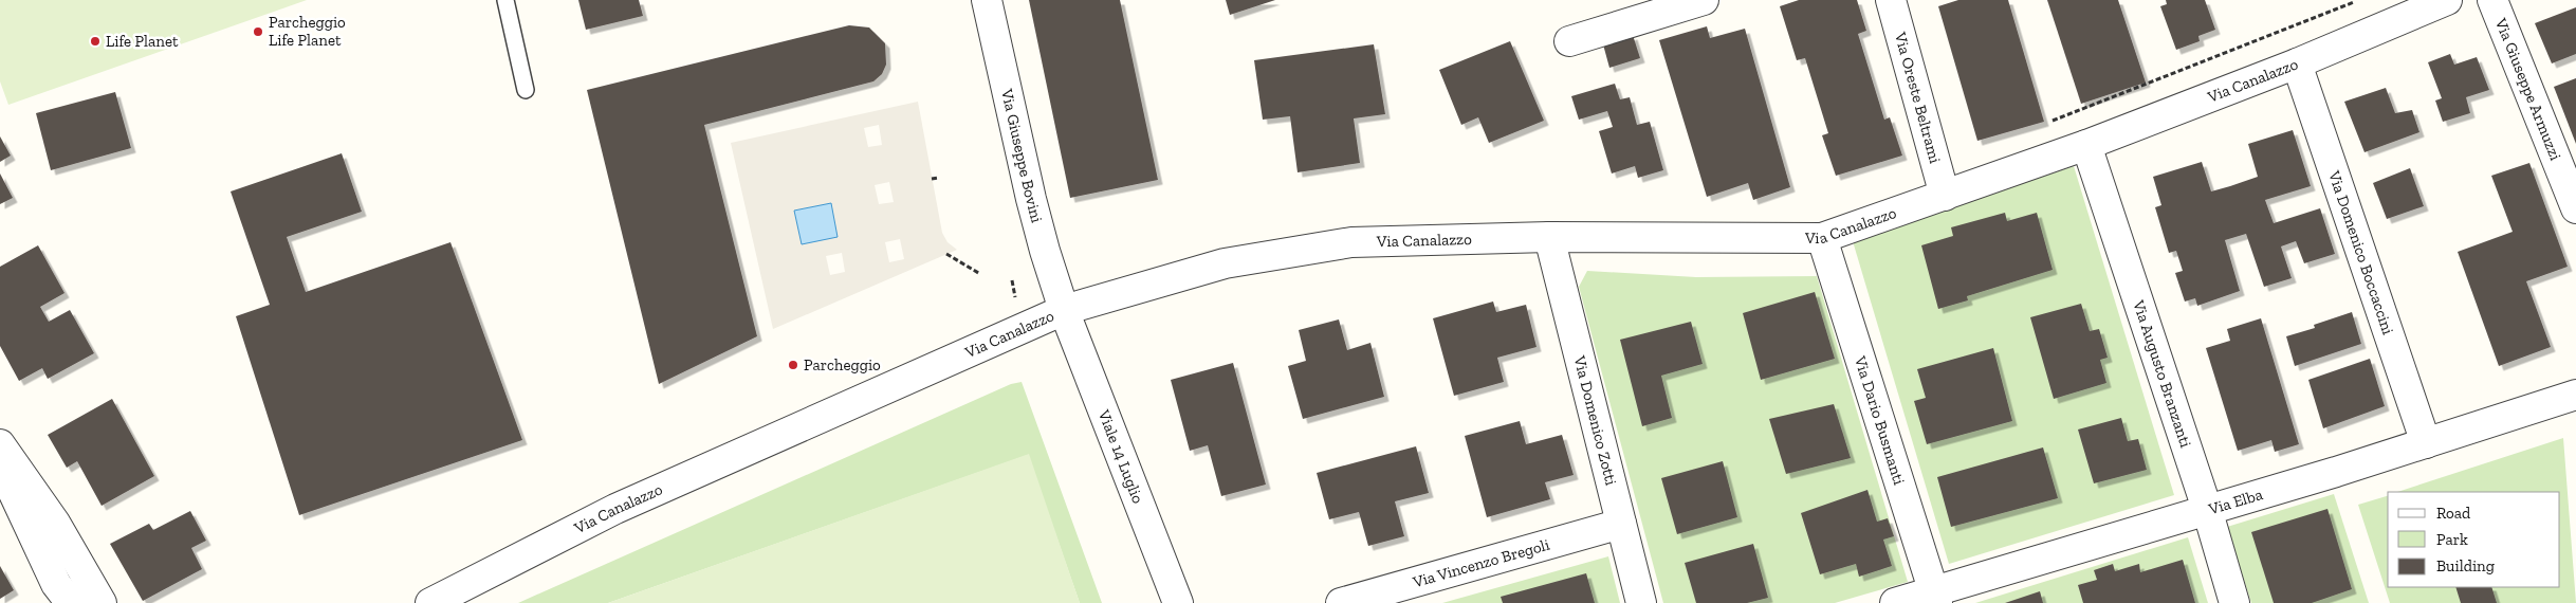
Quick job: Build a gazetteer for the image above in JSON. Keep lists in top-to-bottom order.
{
  "streets": {
    "street": [
      "Via Canalazzo",
      "Via Giuseppe Armuzzi",
      "Via Oreste Beltrami",
      "Via Giuseppe Bovini",
      "Via Domenico Boccaccini",
      "Via Augusto Branzanti",
      "Via Domenico Zotti",
      "Via Dario Busmanti",
      "Viale 14 Luglio",
      "Via Elba",
      "Via Vincenzo Bregoli"
    ]
  },
  "crossings": [
    ["Via Canalazzo", "Via Oreste Beltrami"],
    ["Via Canalazzo", "Via Giuseppe Bovini"],
    ["Via Canalazzo", "Via Domenico Boccaccini"],
    ["Via Canalazzo", "Via Augusto Branzanti"],
    ["Via Canalazzo", "Via Domenico Zotti"],
    ["Via Canalazzo", "Via Dario Busmanti"],
    ["Via Canalazzo", "Viale 14 Luglio"],
    ["Via Giuseppe Bovini", "Viale 14 Luglio"],
    ["Via Domenico Boccaccini", "Via Elba"],
    ["Via Augusto Branzanti", "Via Elba"],
    ["Via Domenico Zotti", "Via Vincenzo Bregoli"],
    ["Via Dario Busmanti", "Via Elba"]
  ],
  "places": ["Parcheggio Life Planet", "Life Planet", "Parcheggio"],
  "legend": ["Road", "Park", "Building"]
}
